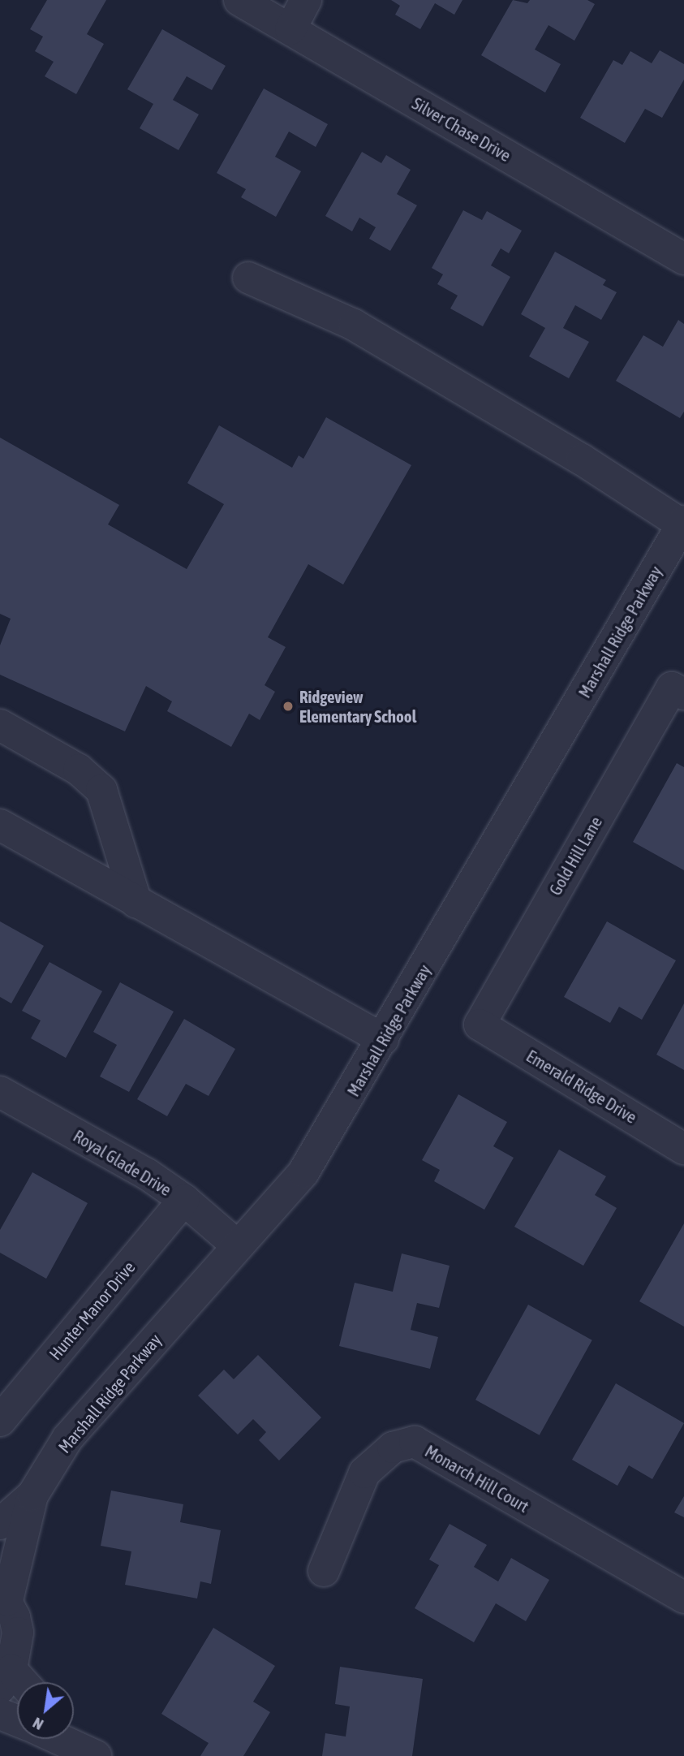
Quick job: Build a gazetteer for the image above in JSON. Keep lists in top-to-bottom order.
{
  "streets": {
    "street": [
      "Silver Chase Drive",
      "Marshall Ridge Parkway",
      "Gold Hill Lane",
      "Emerald Ridge Drive",
      "Royal Glade Drive",
      "Hunter Manor Drive",
      "Monarch Hill Court"
    ]
  },
  "crossings": [
    ["Marshall Ridge Parkway", "Royal Glade Drive"],
    ["Gold Hill Lane", "Emerald Ridge Drive"],
    ["Royal Glade Drive", "Hunter Manor Drive"]
  ],
  "places": ["Ridgeview Elementary School"],
  "north": "bottom left"
}
